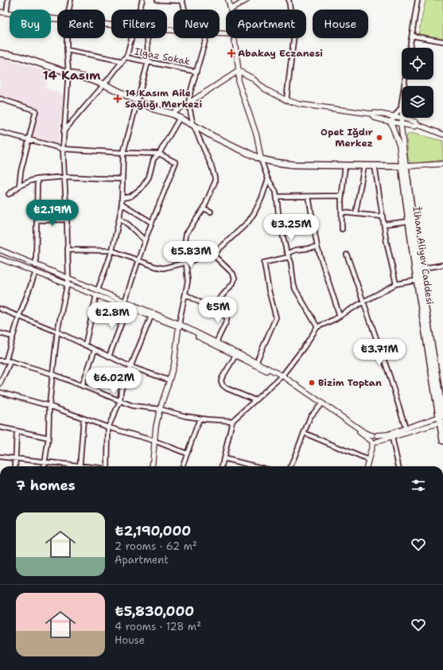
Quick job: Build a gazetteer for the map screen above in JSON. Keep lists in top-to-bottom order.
{
  "streets": {
    "main road": ["İlham Aliyev Caddesi"],
    "street": ["Ilgaz Sokak"]
  },
  "districts": ["14 Kasım"],
  "places": {
    "health": ["Abakay Eczanesi", "14 Kasım Aile Sağlığı Merkezi"],
    "other": ["Opet Iğdır Merkez", "Bizim Toptan"]
  },
  "page": {
    "chip": [
      "Buy",
      "Rent",
      "Filters",
      "New",
      "Apartment",
      "House"
    ],
    "price": [
      "₺2.19M",
      "₺3.25M",
      "₺5.83M",
      "₺5M",
      "₺2.8M",
      "₺3.71M",
      "₺6.02M"
    ],
    "heading": "7 homes",
    "list": [
      {
        "name": "₺2,190,000",
        "note": "2 rooms · 62 m² · Apartment"
      },
      {
        "name": "₺5,830,000",
        "note": "4 rooms · 128 m² · House"
      }
    ]
  }
}
